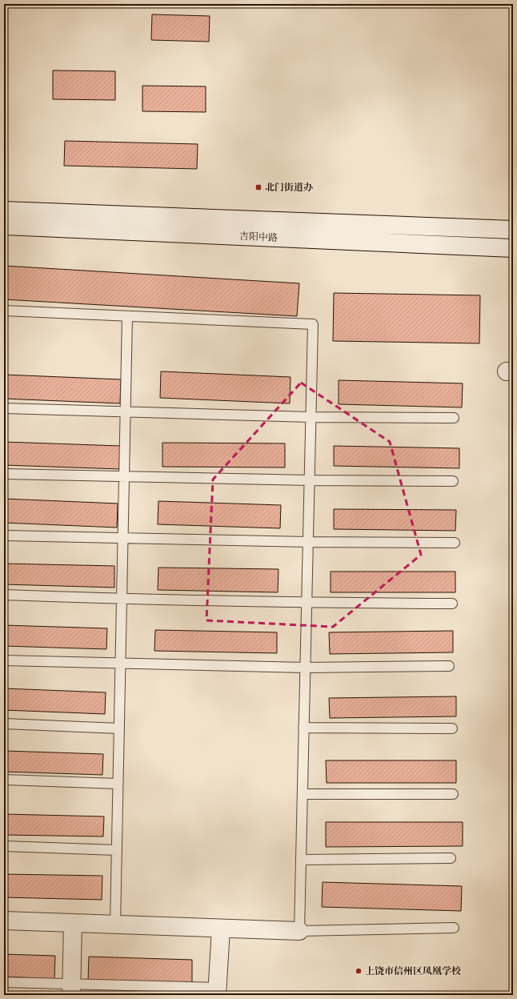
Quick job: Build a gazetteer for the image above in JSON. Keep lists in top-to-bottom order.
{
  "streets": {
    "main road": ["吉阳中路"]
  },
  "places": {
    "transit": ["北门街道办"],
    "other": ["上饶市信州区凤凰学校"]
  }
}
